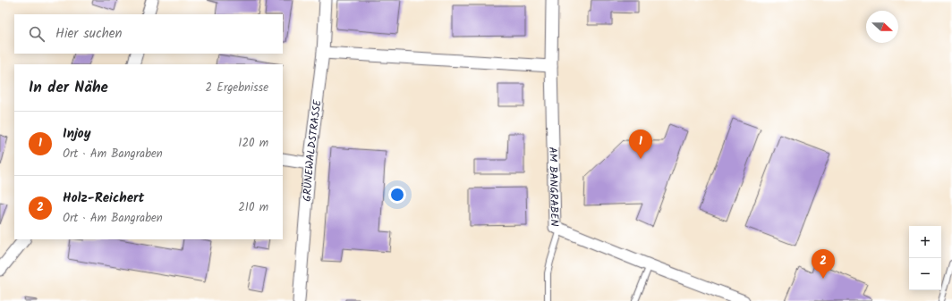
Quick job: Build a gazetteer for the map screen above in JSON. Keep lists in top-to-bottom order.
{
  "streets": {
    "street": ["GRÜNEWALDSTRASSE", "AM BANGRABEN"]
  },
  "north": "right",
  "page": {
    "search": "Hier suchen",
    "heading": ["In der Nähe", "2 Ergebnisse"],
    "list": [
      {
        "mark": "1",
        "name": "Injoy",
        "note": "Ort · Am Bangraben",
        "value": "120 m"
      },
      {
        "mark": "2",
        "name": "Holz-Reichert",
        "note": "Ort · Am Bangraben",
        "value": "210 m"
      }
    ],
    "pins": ["1", "2"],
    "map_buttons": ["+", "−"]
  }
}
